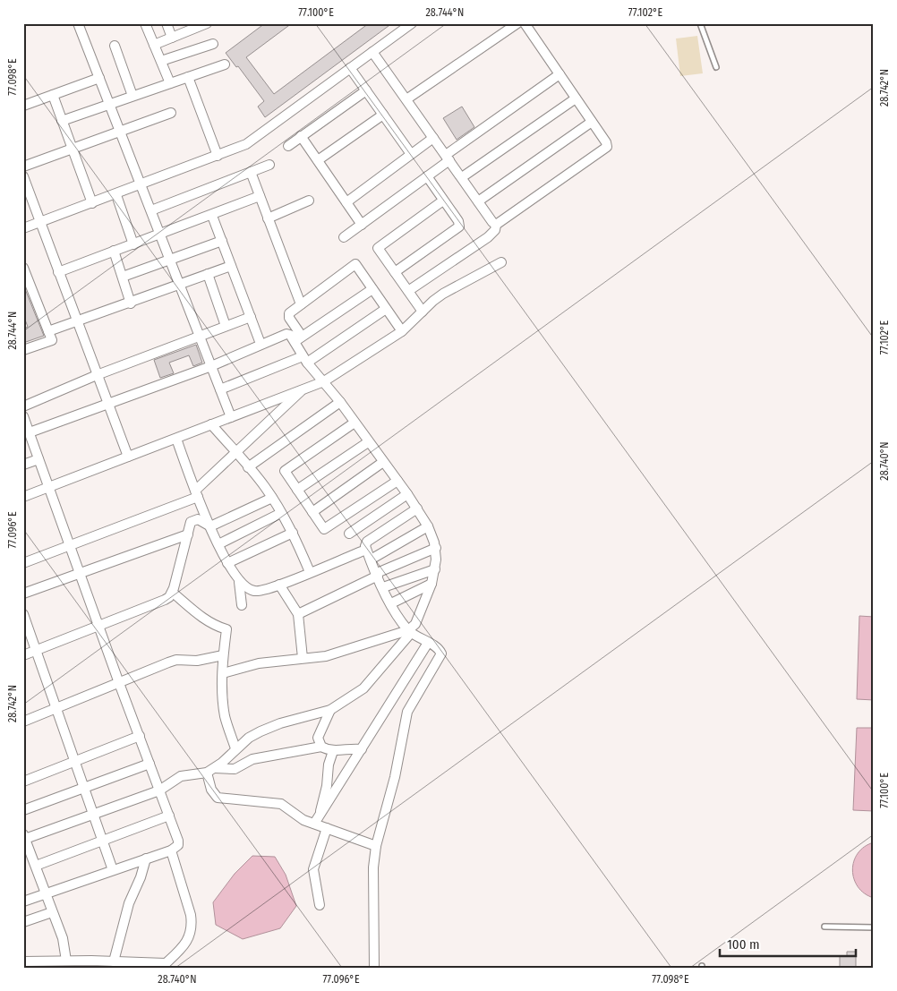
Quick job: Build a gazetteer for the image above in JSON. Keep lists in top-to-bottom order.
{
  "scale_bar": "100 m",
  "coordinates": [
    "77.100°E",
    "28.744°N",
    "77.102°E",
    "77.098°E",
    "28.742°N",
    "28.740°N",
    "77.096°E"
  ]
}
